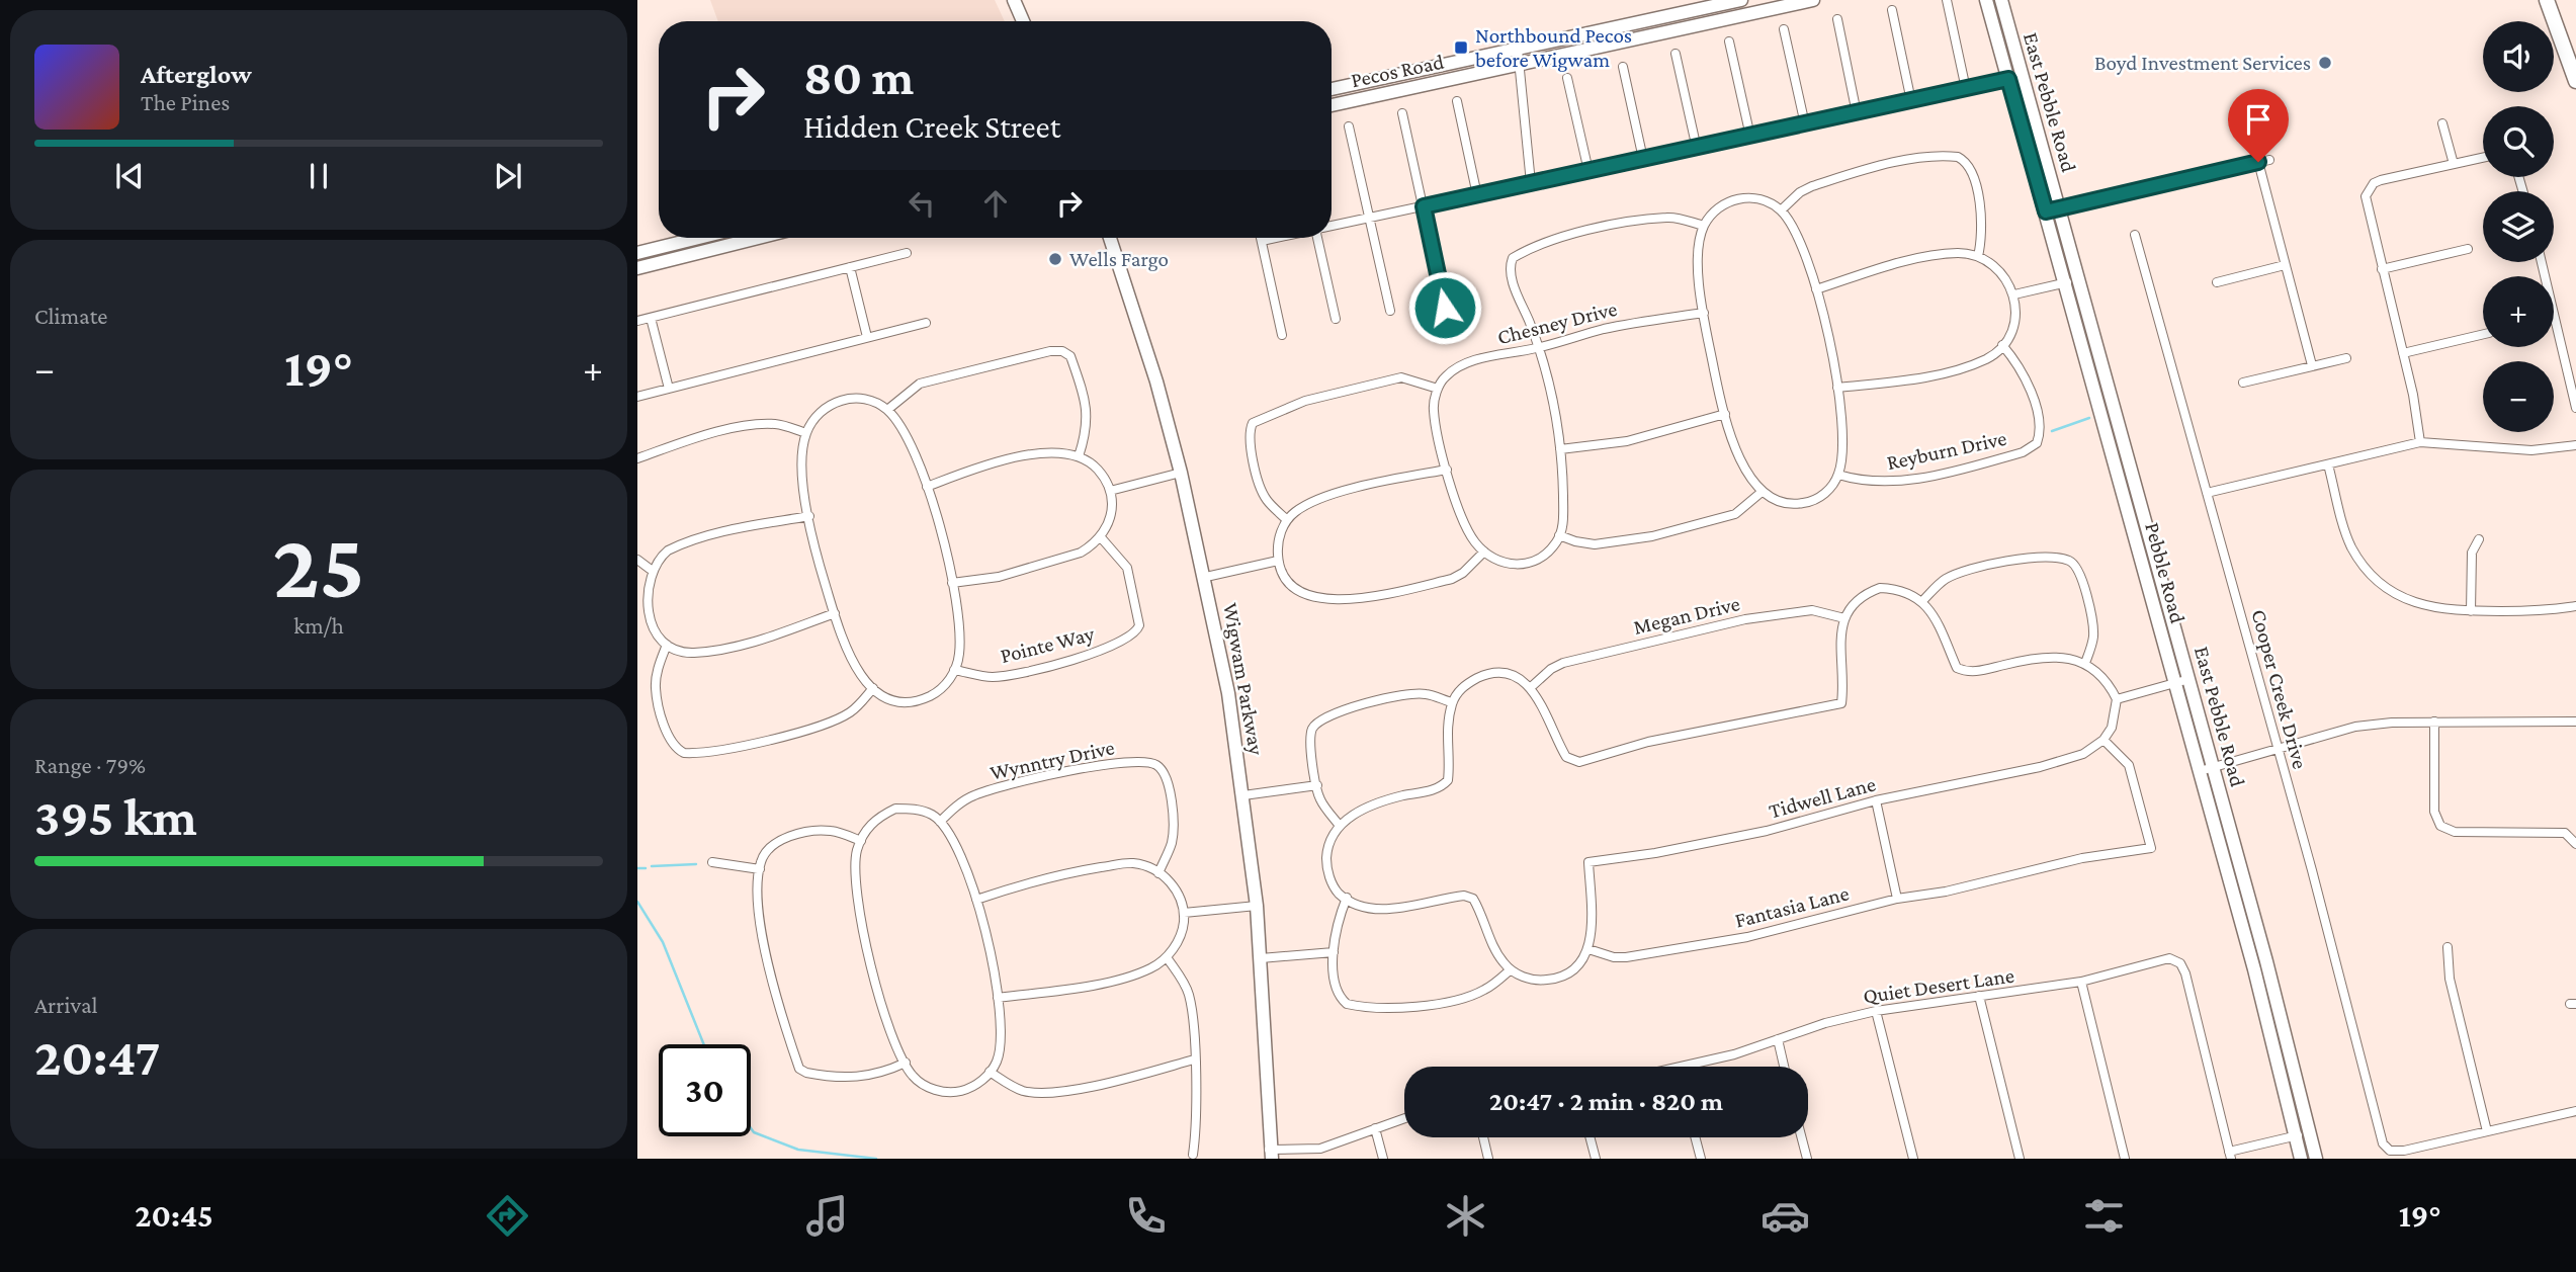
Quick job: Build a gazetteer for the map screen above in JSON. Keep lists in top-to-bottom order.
{
  "streets": {
    "main road": [
      "Pecos Road",
      "East Pebble Road",
      "Pebble Road",
      "Wigwam Parkway"
    ],
    "street": [
      "Chesney Drive",
      "Reyburn Drive",
      "Megan Drive",
      "Pointe Way",
      "Cooper Creek Drive",
      "Wynntry Drive",
      "Tidwell Lane",
      "Fantasia Lane",
      "Quiet Desert Lane"
    ]
  },
  "crossings": [
    ["Tidwell Lane", "Fantasia Lane"]
  ],
  "places": {
    "transit": ["Northbound Pecos before Wigwam"],
    "other": ["Boyd Investment Services", "Wells Fargo"]
  },
  "page": {
    "map_buttons": ["+", "−"],
    "turn": ["80 m", "Hidden Creek Street"],
    "song": ["Afterglow", "The Pines"],
    "tile": [
      "Climate",
      ["25", "km/h"],
      ["Range · 79%", "395 km"],
      ["Arrival", "20:47"]
    ],
    "heat": ["−", "19°", "+"],
    "limit": "30",
    "trip": "20:47 · 2 min · 820 m",
    "tabs": ["20:45", "19°"]
  }
}
